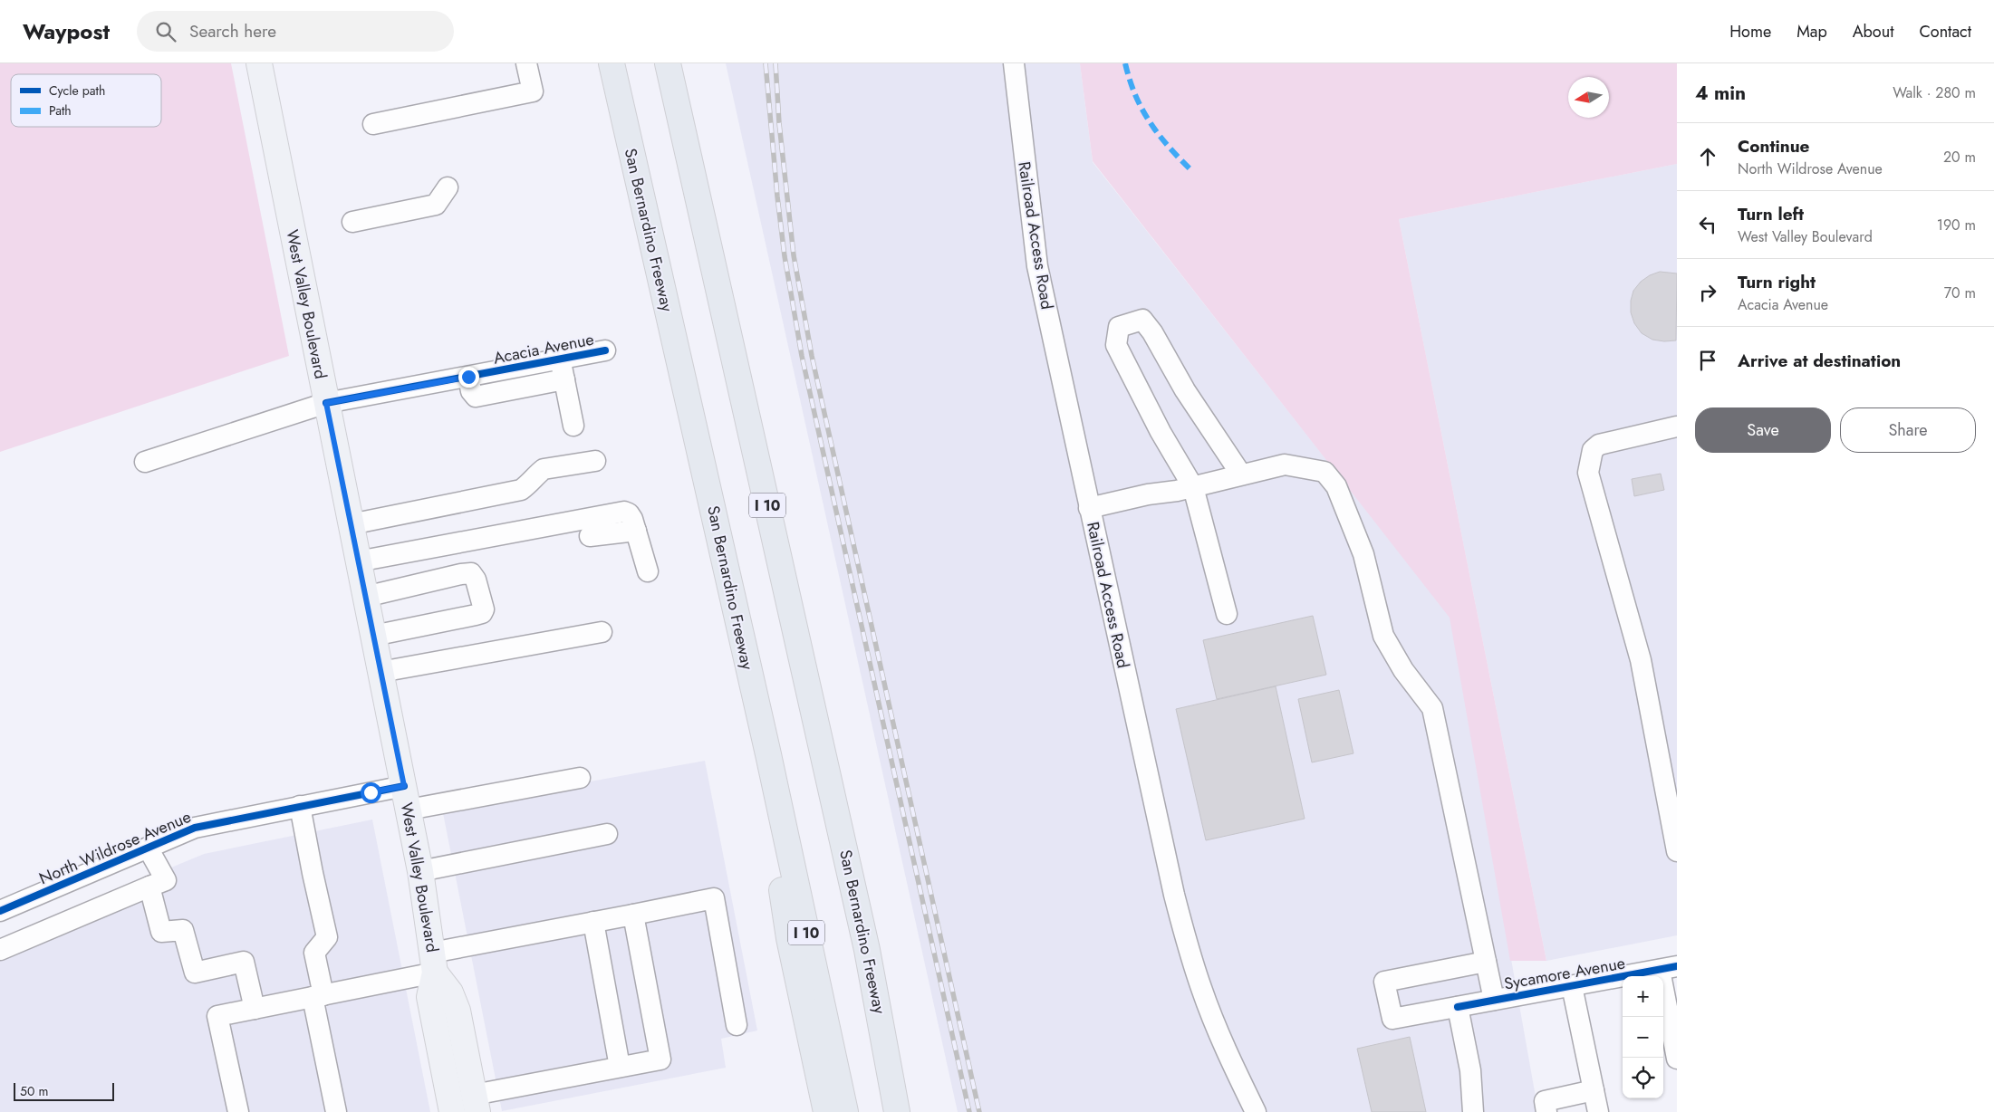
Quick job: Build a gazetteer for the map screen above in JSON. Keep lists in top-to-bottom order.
{
  "streets": {
    "highway": ["San Bernardino Freeway", "I 10"],
    "main road": ["West Valley Boulevard"],
    "street": [
      "Railroad Access Road",
      "Acacia Avenue",
      "North Wildrose Avenue",
      "Sycamore Avenue"
    ]
  },
  "crossings": [
    ["West Valley Boulevard", "Acacia Avenue"],
    ["West Valley Boulevard", "North Wildrose Avenue"]
  ],
  "legend": ["Cycle path", "Path"],
  "scale_bar": "50 m",
  "north": "left",
  "page": {
    "header": "Waypost",
    "search": "Search here",
    "nav": [
      "Home",
      "Map",
      "About",
      "Contact"
    ],
    "heading": ["4 min", "Walk · 280 m"],
    "list": [
      ["Continue", "North Wildrose Avenue", "20 m"],
      ["Turn left", "West Valley Boulevard", "190 m"],
      ["Turn right", "Acacia Avenue", "70 m"],
      "Arrive at destination"
    ],
    "buttons": ["Save", "Share"],
    "map_buttons": ["+", "−"],
    "scale": "50 m"
  }
}
